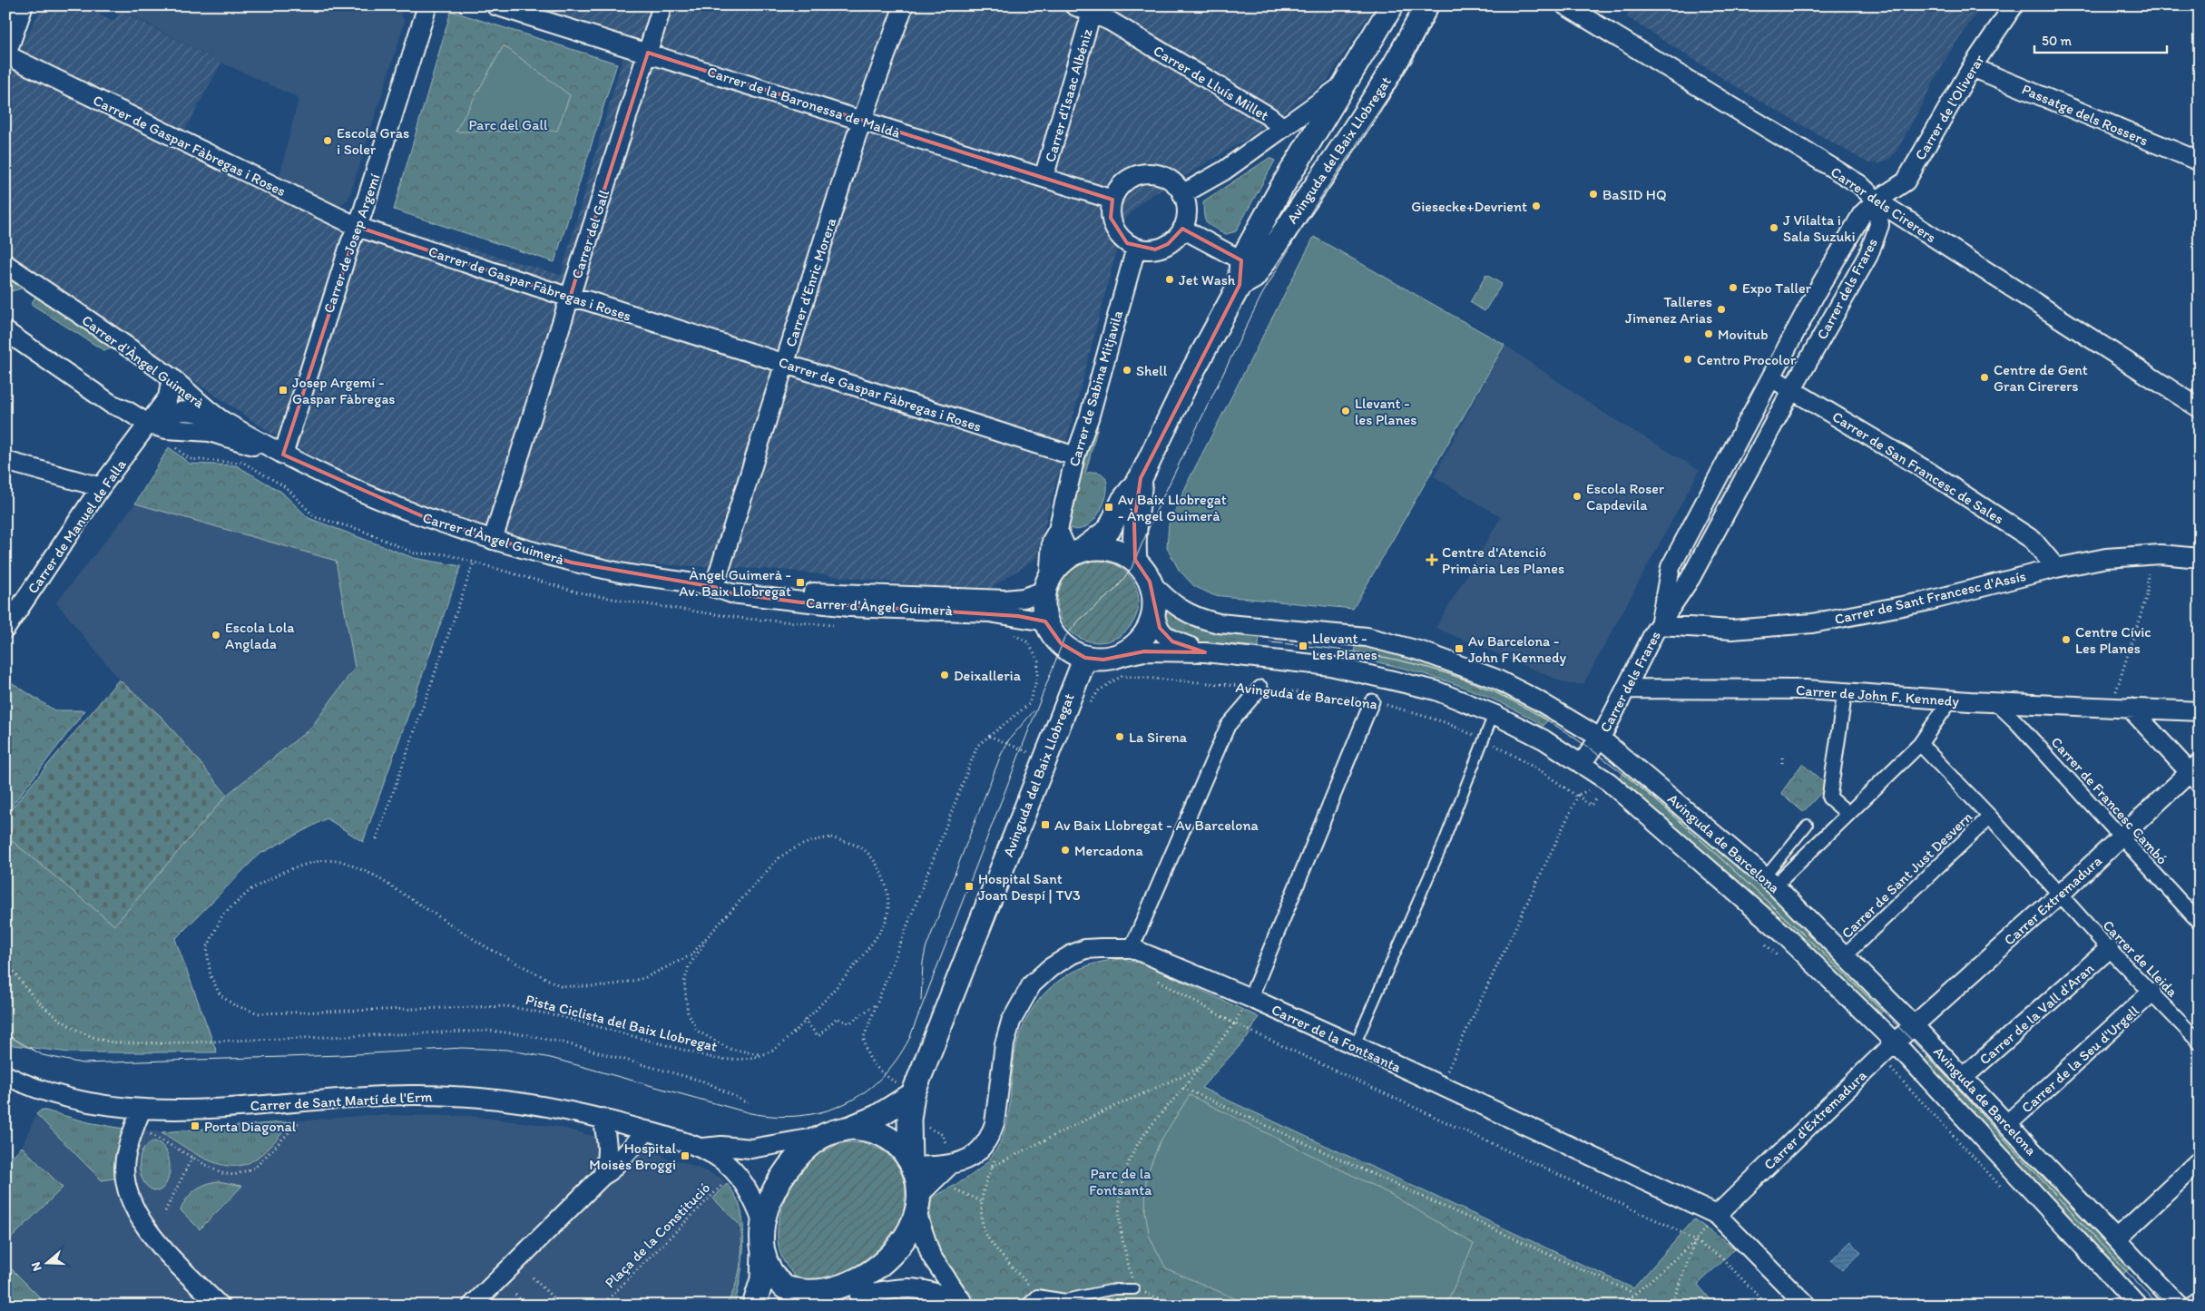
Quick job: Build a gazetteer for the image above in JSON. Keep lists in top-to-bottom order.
{
  "streets": {
    "street": [
      "Carrer de Lluís Millet",
      "Carrer d'Isaac Albéniz",
      "Carrer de la Baronessa de Maldà",
      "Carrer de l'Oliverar",
      "Passatge dels Rossers",
      "Carrer de Gaspar Fàbregas i Roses",
      "Avinguda del Baix Llobregat",
      "Carrer dels Cirerers",
      "Carrer del Gall",
      "Carrer de Josep Argemí",
      "Carrer d'Enric Morera",
      "Carrer dels Frares",
      "Carrer d'Àngel Guimerà",
      "Carrer de Sabina Mitjavila",
      "Carrer de San Francesc de Sales",
      "Carrer de Manuel de Falla",
      "Carrer de Sant Francesc d'Assís",
      "Avinguda de Barcelona",
      "Carrer de John F. Kennedy",
      "Carrer de Francesc Cambó",
      "Carrer de Sant Just Desvern",
      "Carrer Extremadura",
      "Carrer de Lleida",
      "Carrer de la Vall d'Aran",
      "Carrer de la Fontsanta",
      "Carrer de la Seu d'Urgell",
      "Carrer de Sant Martí de l'Erm",
      "Carrer d'Extremadura"
    ],
    "path": ["Pista Ciclista del Baix Llobregat", "Plaça de la Constitució"]
  },
  "crossings": [
    ["Carrer de Lluís Millet", "Carrer d'Isaac Albéniz"],
    ["Carrer de Lluís Millet", "Avinguda del Baix Llobregat"],
    ["Carrer d'Isaac Albéniz", "Carrer de la Baronessa de Maldà"],
    ["Carrer de la Baronessa de Maldà", "Carrer del Gall"],
    ["Carrer de la Baronessa de Maldà", "Carrer d'Enric Morera"],
    ["Carrer de la Baronessa de Maldà", "Carrer de Sabina Mitjavila"],
    ["Carrer de l'Oliverar", "Passatge dels Rossers"],
    ["Carrer de l'Oliverar", "Carrer dels Cirerers"],
    ["Carrer de l'Oliverar", "Carrer dels Frares"],
    ["Carrer de Gaspar Fàbregas i Roses", "Carrer del Gall"],
    ["Carrer de Gaspar Fàbregas i Roses", "Carrer de Josep Argemí"],
    ["Carrer de Gaspar Fàbregas i Roses", "Carrer d'Enric Morera"],
    ["Carrer de Gaspar Fàbregas i Roses", "Carrer de Sabina Mitjavila"],
    ["Avinguda del Baix Llobregat", "Carrer d'Àngel Guimerà"],
    ["Avinguda del Baix Llobregat", "Carrer de Sabina Mitjavila"],
    ["Avinguda del Baix Llobregat", "Avinguda de Barcelona"],
    ["Avinguda del Baix Llobregat", "Carrer de la Fontsanta"],
    ["Carrer dels Cirerers", "Carrer dels Frares"],
    ["Carrer del Gall", "Carrer d'Àngel Guimerà"],
    ["Carrer de Josep Argemí", "Carrer d'Àngel Guimerà"],
    ["Carrer d'Enric Morera", "Carrer d'Àngel Guimerà"],
    ["Carrer dels Frares", "Carrer de San Francesc de Sales"],
    ["Carrer dels Frares", "Carrer de Sant Francesc d'Assís"],
    ["Carrer dels Frares", "Avinguda de Barcelona"],
    ["Carrer dels Frares", "Carrer de John F. Kennedy"],
    ["Carrer d'Àngel Guimerà", "Carrer de Sabina Mitjavila"],
    ["Carrer d'Àngel Guimerà", "Carrer de Manuel de Falla"],
    ["Carrer d'Àngel Guimerà", "Avinguda de Barcelona"],
    ["Carrer de Sabina Mitjavila", "Avinguda de Barcelona"],
    ["Carrer de San Francesc de Sales", "Carrer de Sant Francesc d'Assís"],
    ["Avinguda de Barcelona", "Carrer de Sant Just Desvern"],
    ["Avinguda de Barcelona", "Carrer Extremadura"],
    ["Avinguda de Barcelona", "Carrer de la Vall d'Aran"],
    ["Avinguda de Barcelona", "Carrer de la Seu d'Urgell"],
    ["Avinguda de Barcelona", "Carrer d'Extremadura"],
    ["Carrer de John F. Kennedy", "Carrer de Francesc Cambó"],
    ["Carrer de Francesc Cambó", "Carrer Extremadura"],
    ["Carrer de Sant Just Desvern", "Carrer de Lleida"],
    ["Carrer Extremadura", "Carrer de Lleida"],
    ["Carrer Extremadura", "Carrer d'Extremadura"],
    ["Carrer de Lleida", "Carrer de la Vall d'Aran"],
    ["Carrer de Lleida", "Carrer de la Seu d'Urgell"],
    ["Carrer de la Fontsanta", "Carrer d'Extremadura"]
  ],
  "parks": ["Parc del Gall", "Parc de la Fontsanta"],
  "places": {
    "other": [
      "Escola Gras i Soler",
      "BaSID HQ",
      "Giesecke+Devrient",
      "J Vilalta i Sala Suzuki",
      "Jet Wash",
      "Expo Taller",
      "Talleres Jimenez Arias",
      "Movitub",
      "Centro Procolor",
      "Shell",
      "Centre de Gent Gran Cirerers",
      "Llevant - les Planes",
      "Escola Roser Capdevila",
      "Escola Lola Anglada",
      "Centre Cívic Les Planes",
      "Deixalleria",
      "La Sirena",
      "Mercadona"
    ],
    "transit": [
      "Josep Argemí - Gaspar Fàbregas",
      "Av Baix Llobregat - Àngel Guimerà",
      "Àngel Guimerà - Av. Baix Llobregat",
      "Llevant - Les Planes",
      "Av Barcelona - John F Kennedy",
      "Av Baix Llobregat - Av Barcelona",
      "Hospital Sant Joan Despí | TV3",
      "Porta Diagonal",
      "Hospital Moisès Broggi"
    ],
    "health": ["Centre d'Atenció Primària Les Planes"]
  },
  "scale_bar": "50 m",
  "north": "left"
}
